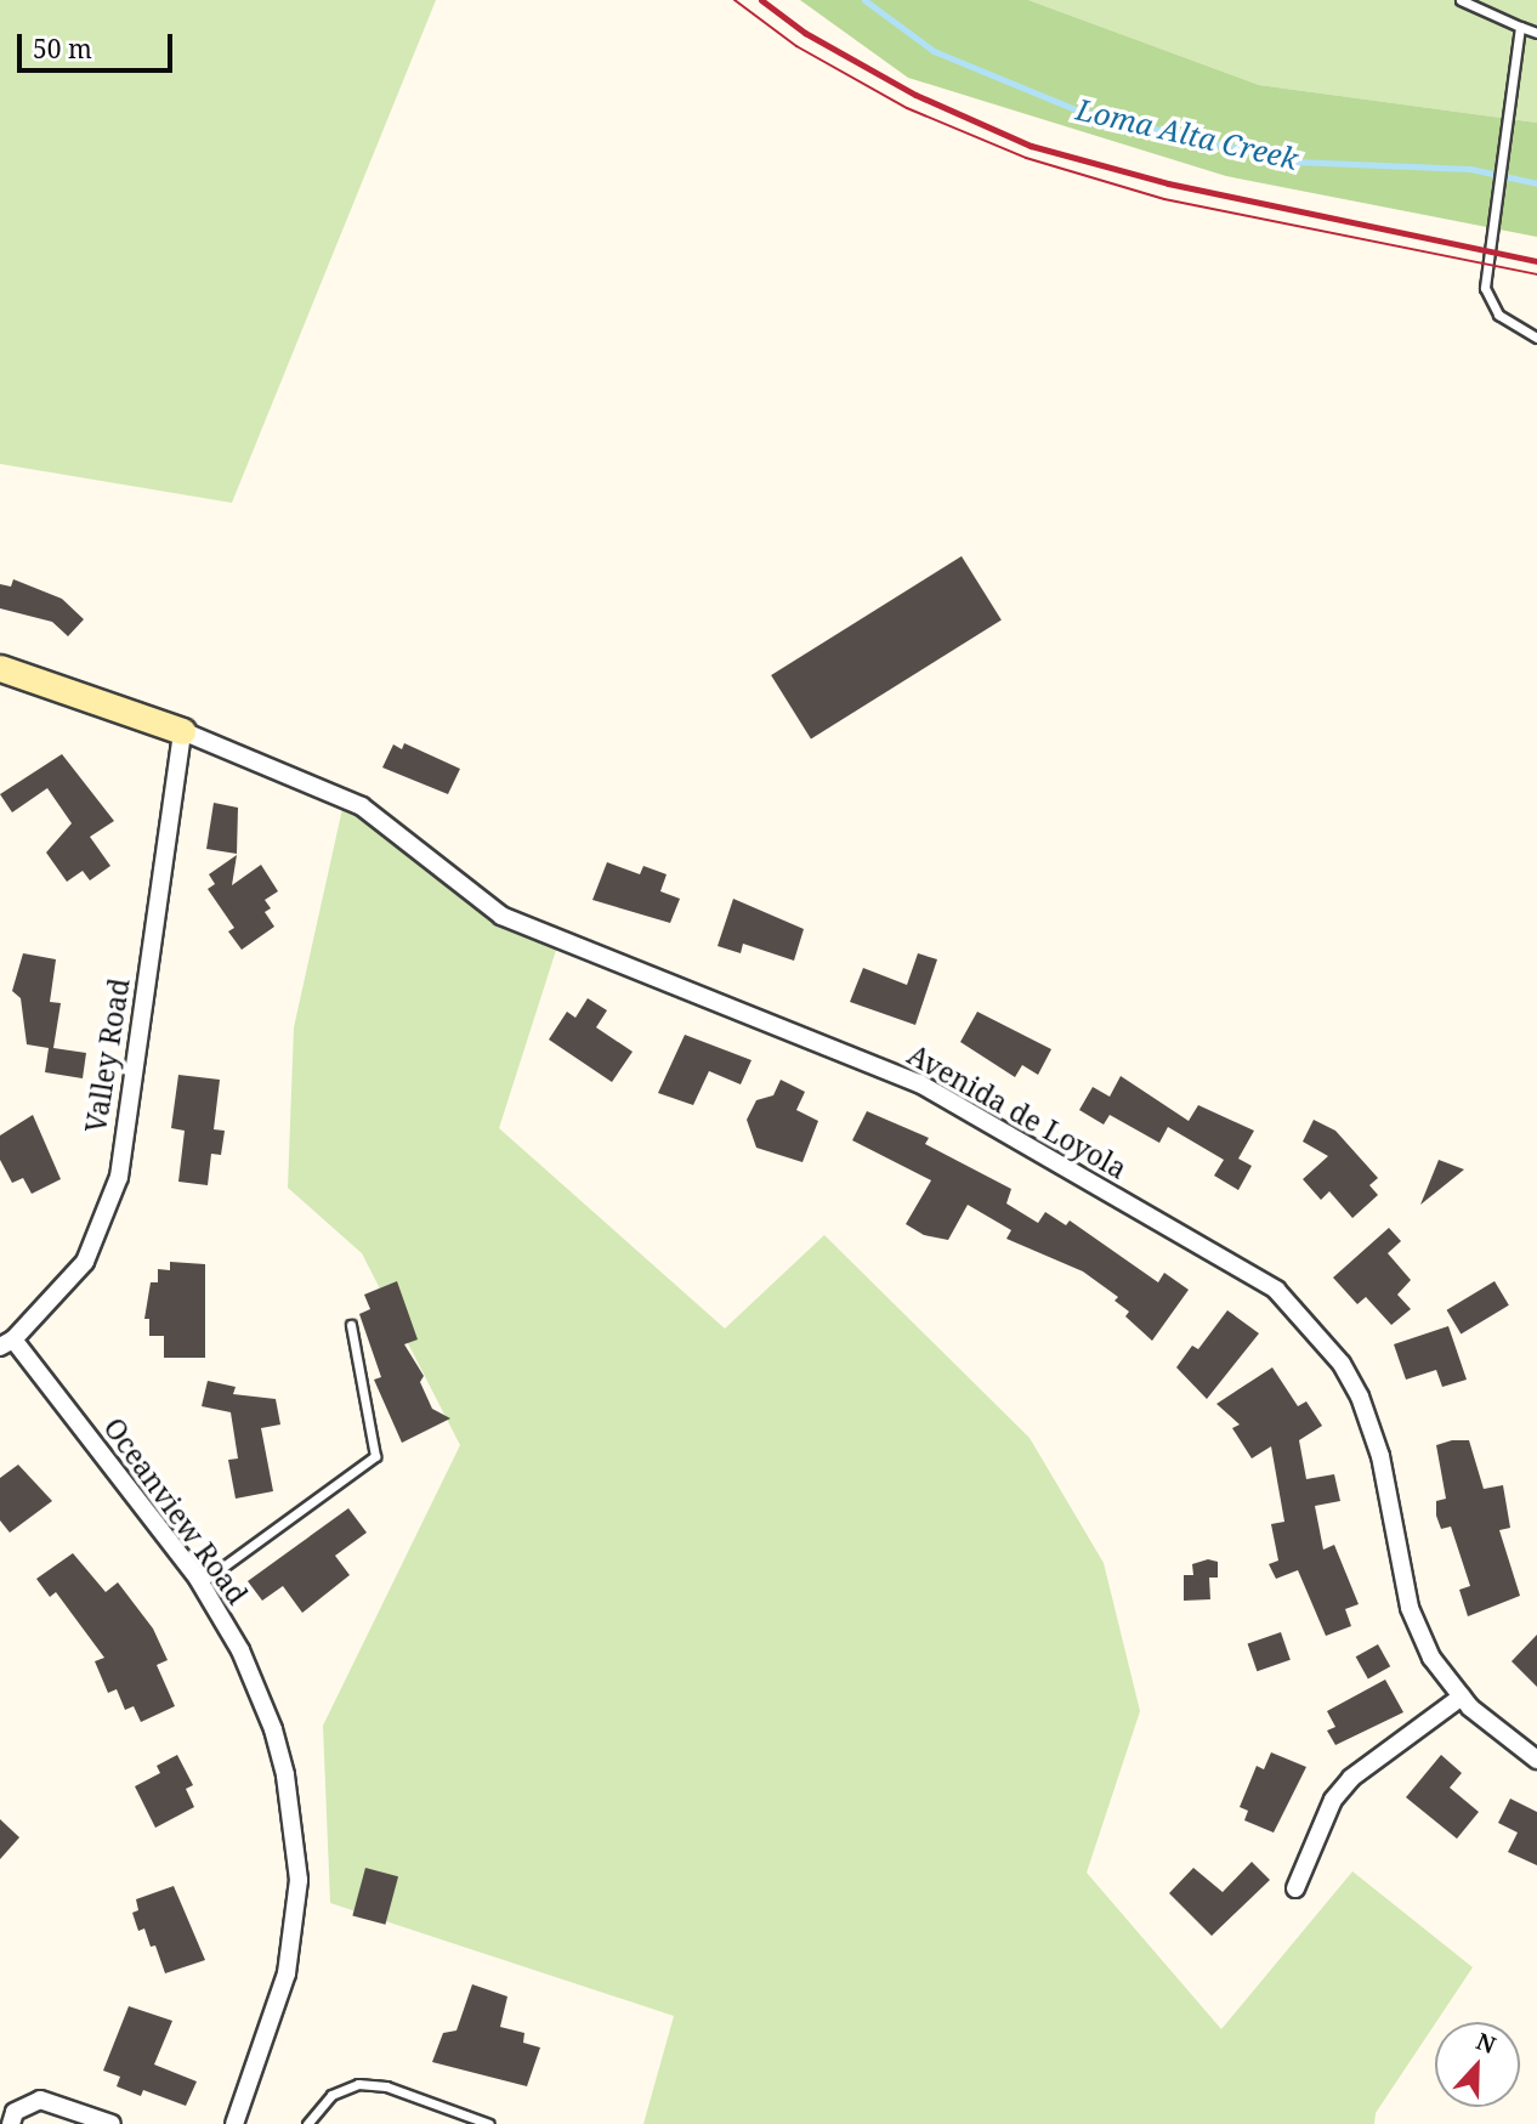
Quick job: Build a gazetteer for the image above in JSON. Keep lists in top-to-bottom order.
{
  "streets": {
    "street": ["Valley Road", "Avenida de Loyola", "Oceanview Road"]
  },
  "crossings": [
    ["Valley Road", "Avenida de Loyola"],
    ["Valley Road", "Oceanview Road"]
  ],
  "water": ["Loma Alta Creek"],
  "scale_bar": "50 m",
  "north": "top"
}
